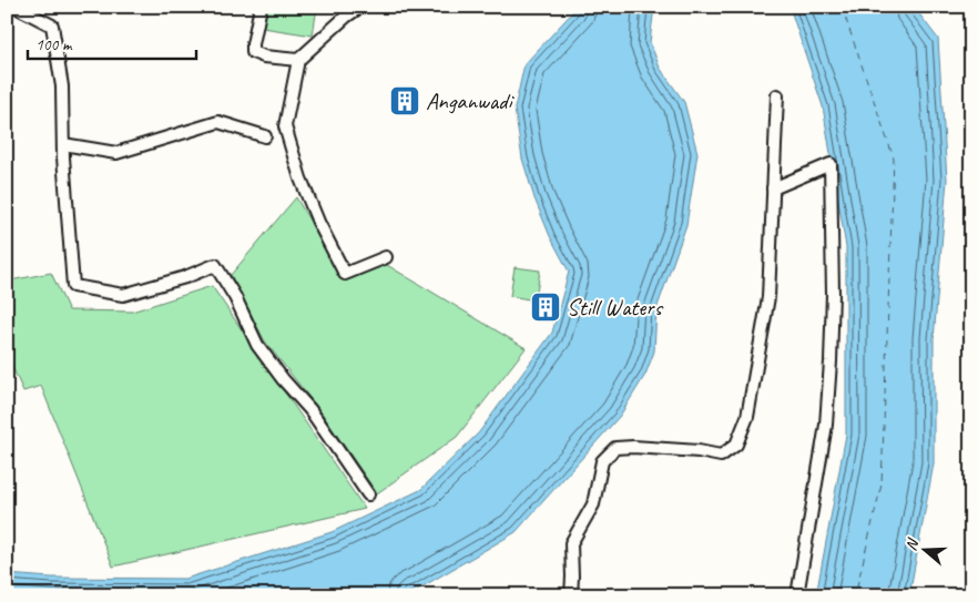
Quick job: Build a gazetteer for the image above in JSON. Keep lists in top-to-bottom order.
{
  "places": {
    "building": ["Anganwadi", "Still Waters"]
  },
  "scale_bar": "100 m",
  "north": "left"
}
